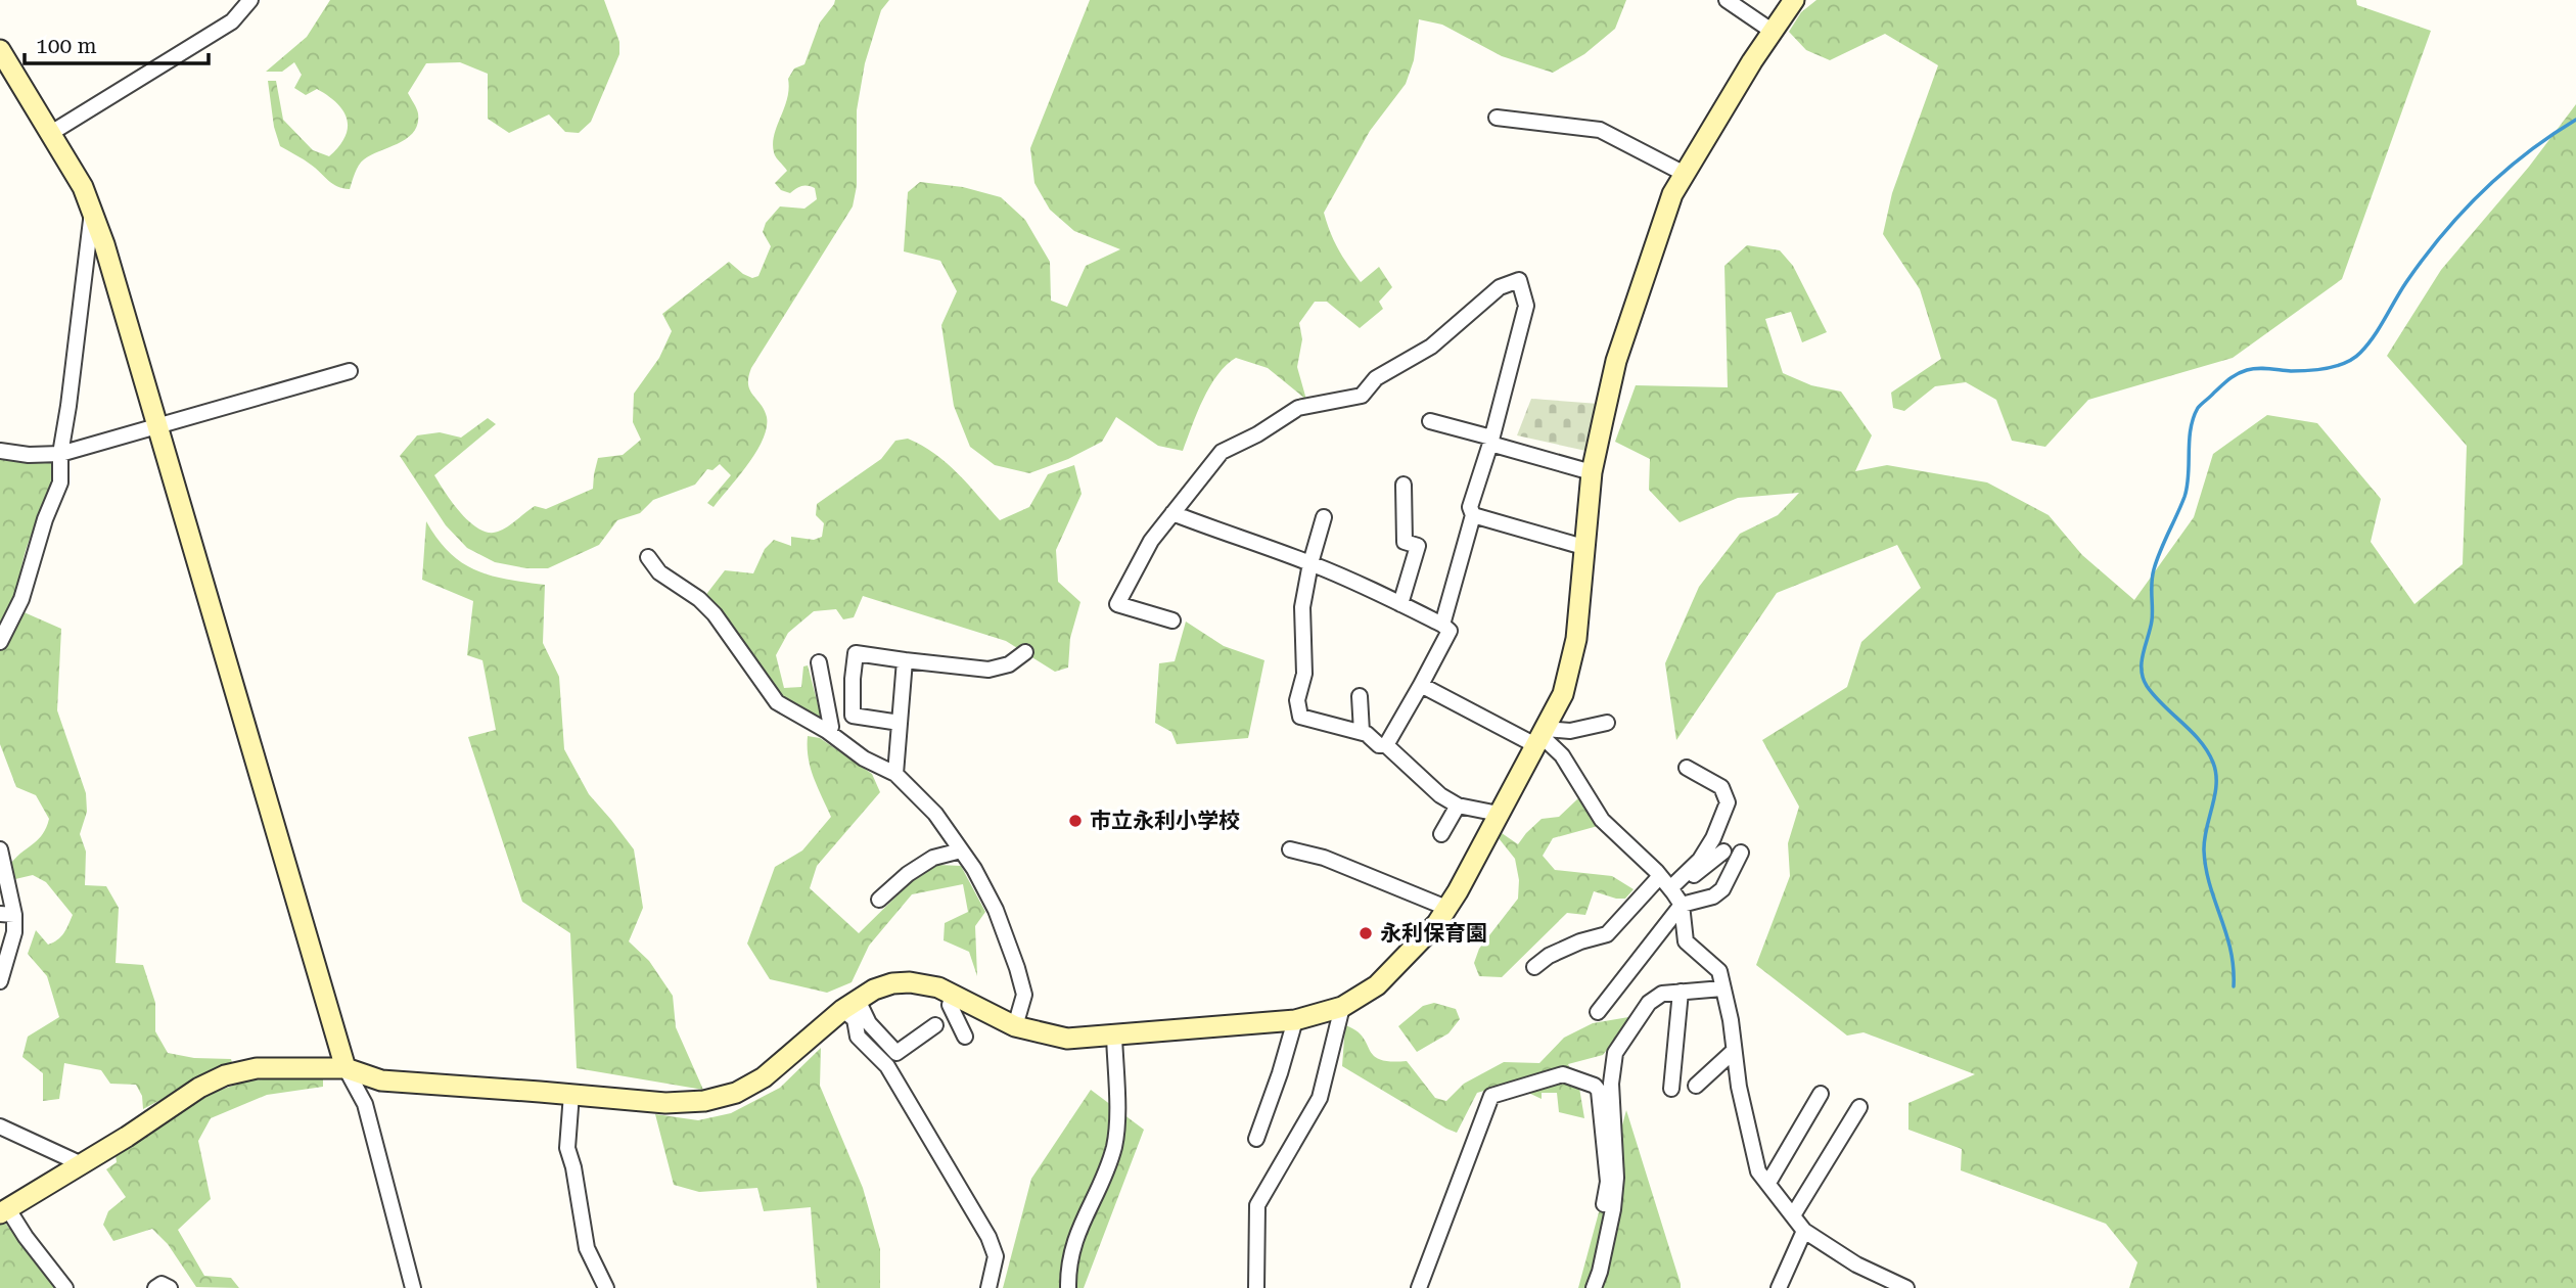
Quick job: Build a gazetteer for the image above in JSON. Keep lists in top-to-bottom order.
{
  "places": ["市立永利小学校", "永利保育園"],
  "scale_bar": "100 m"
}
